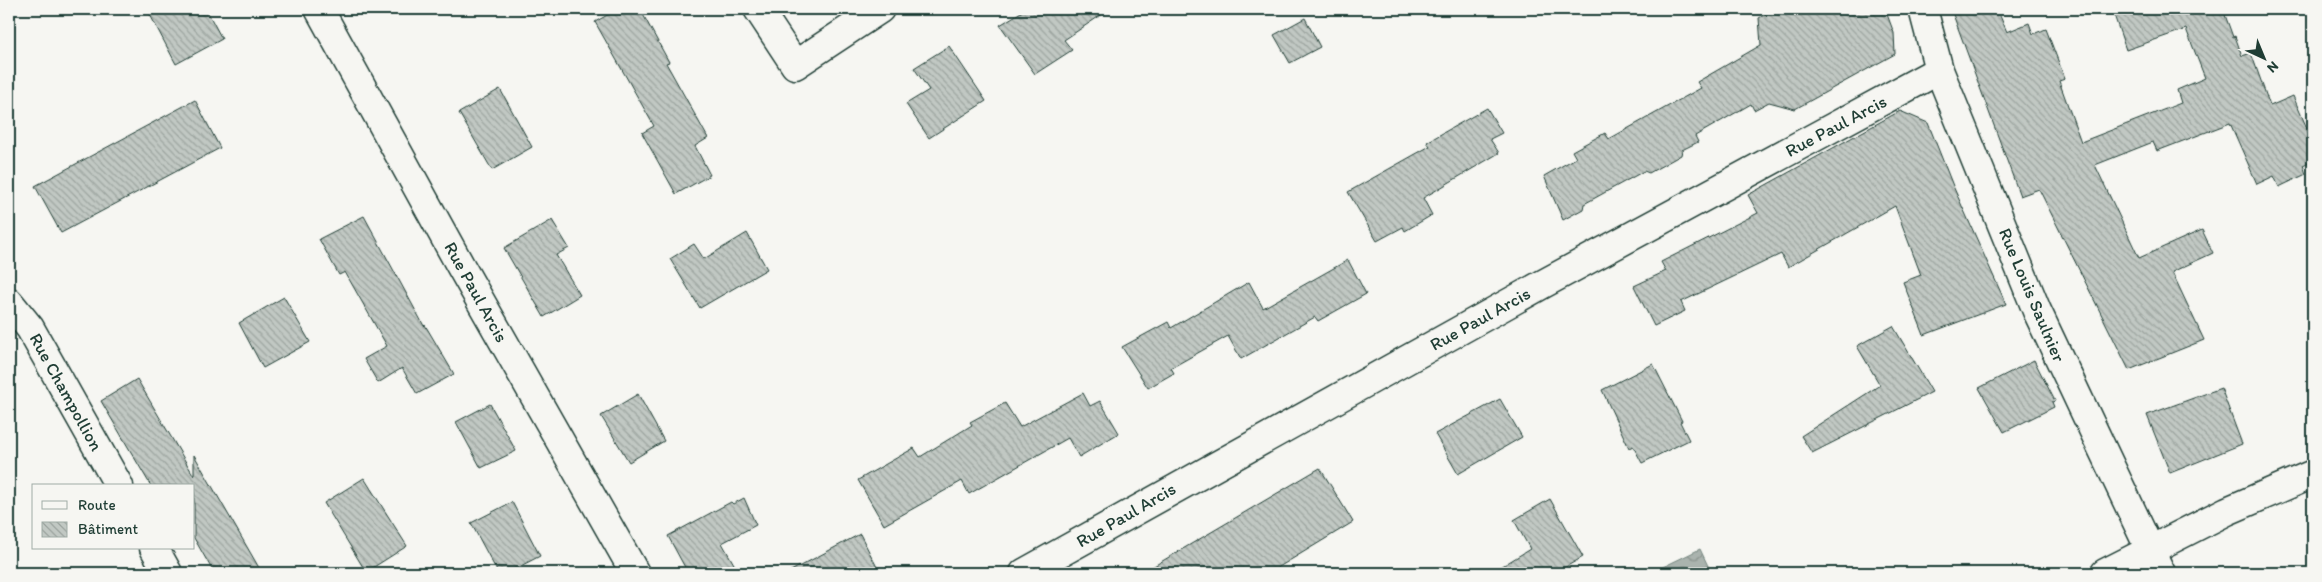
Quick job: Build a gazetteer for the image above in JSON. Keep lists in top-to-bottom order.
{
  "streets": {
    "street": ["Rue Paul Arcis", "Rue Louis Saulnier", "Rue Champollion"]
  },
  "crossings": [
    ["Rue Paul Arcis", "Rue Louis Saulnier"]
  ],
  "legend": ["Route", "Bâtiment"],
  "north": "bottom right"
}
